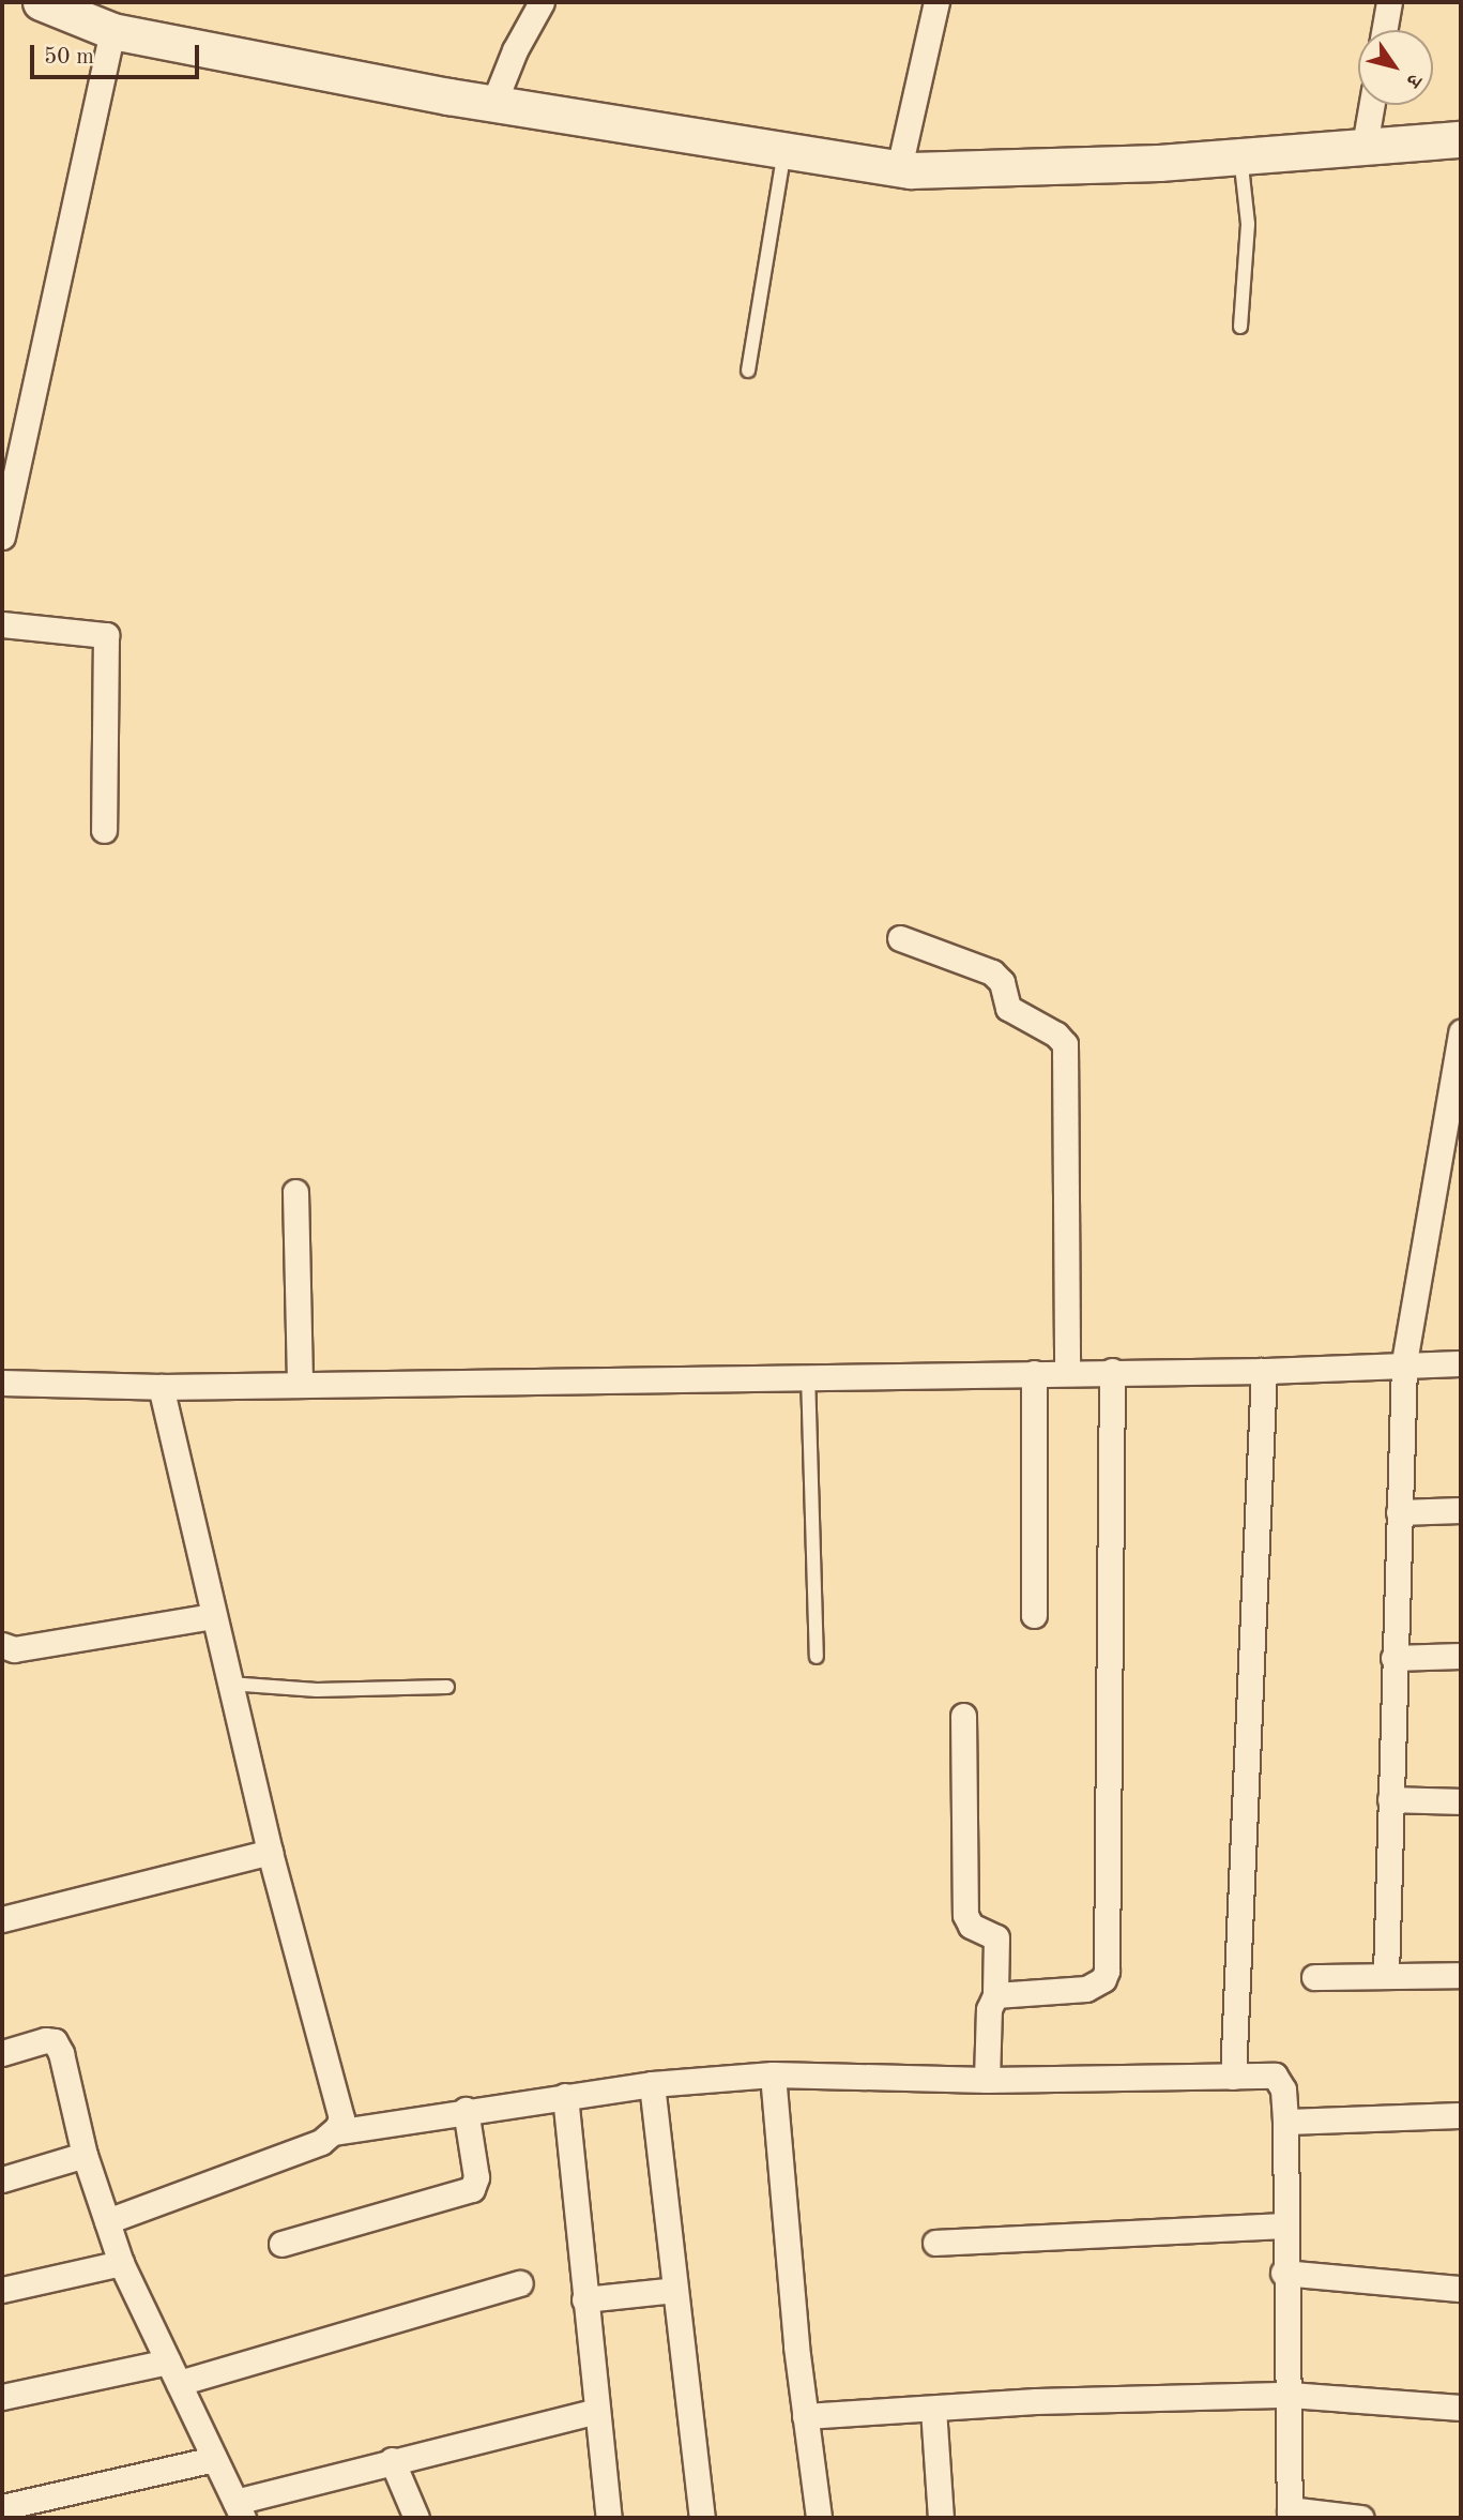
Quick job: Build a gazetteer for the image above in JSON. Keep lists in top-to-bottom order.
{
  "scale_bar": "50 m",
  "north": "bottom right"
}
